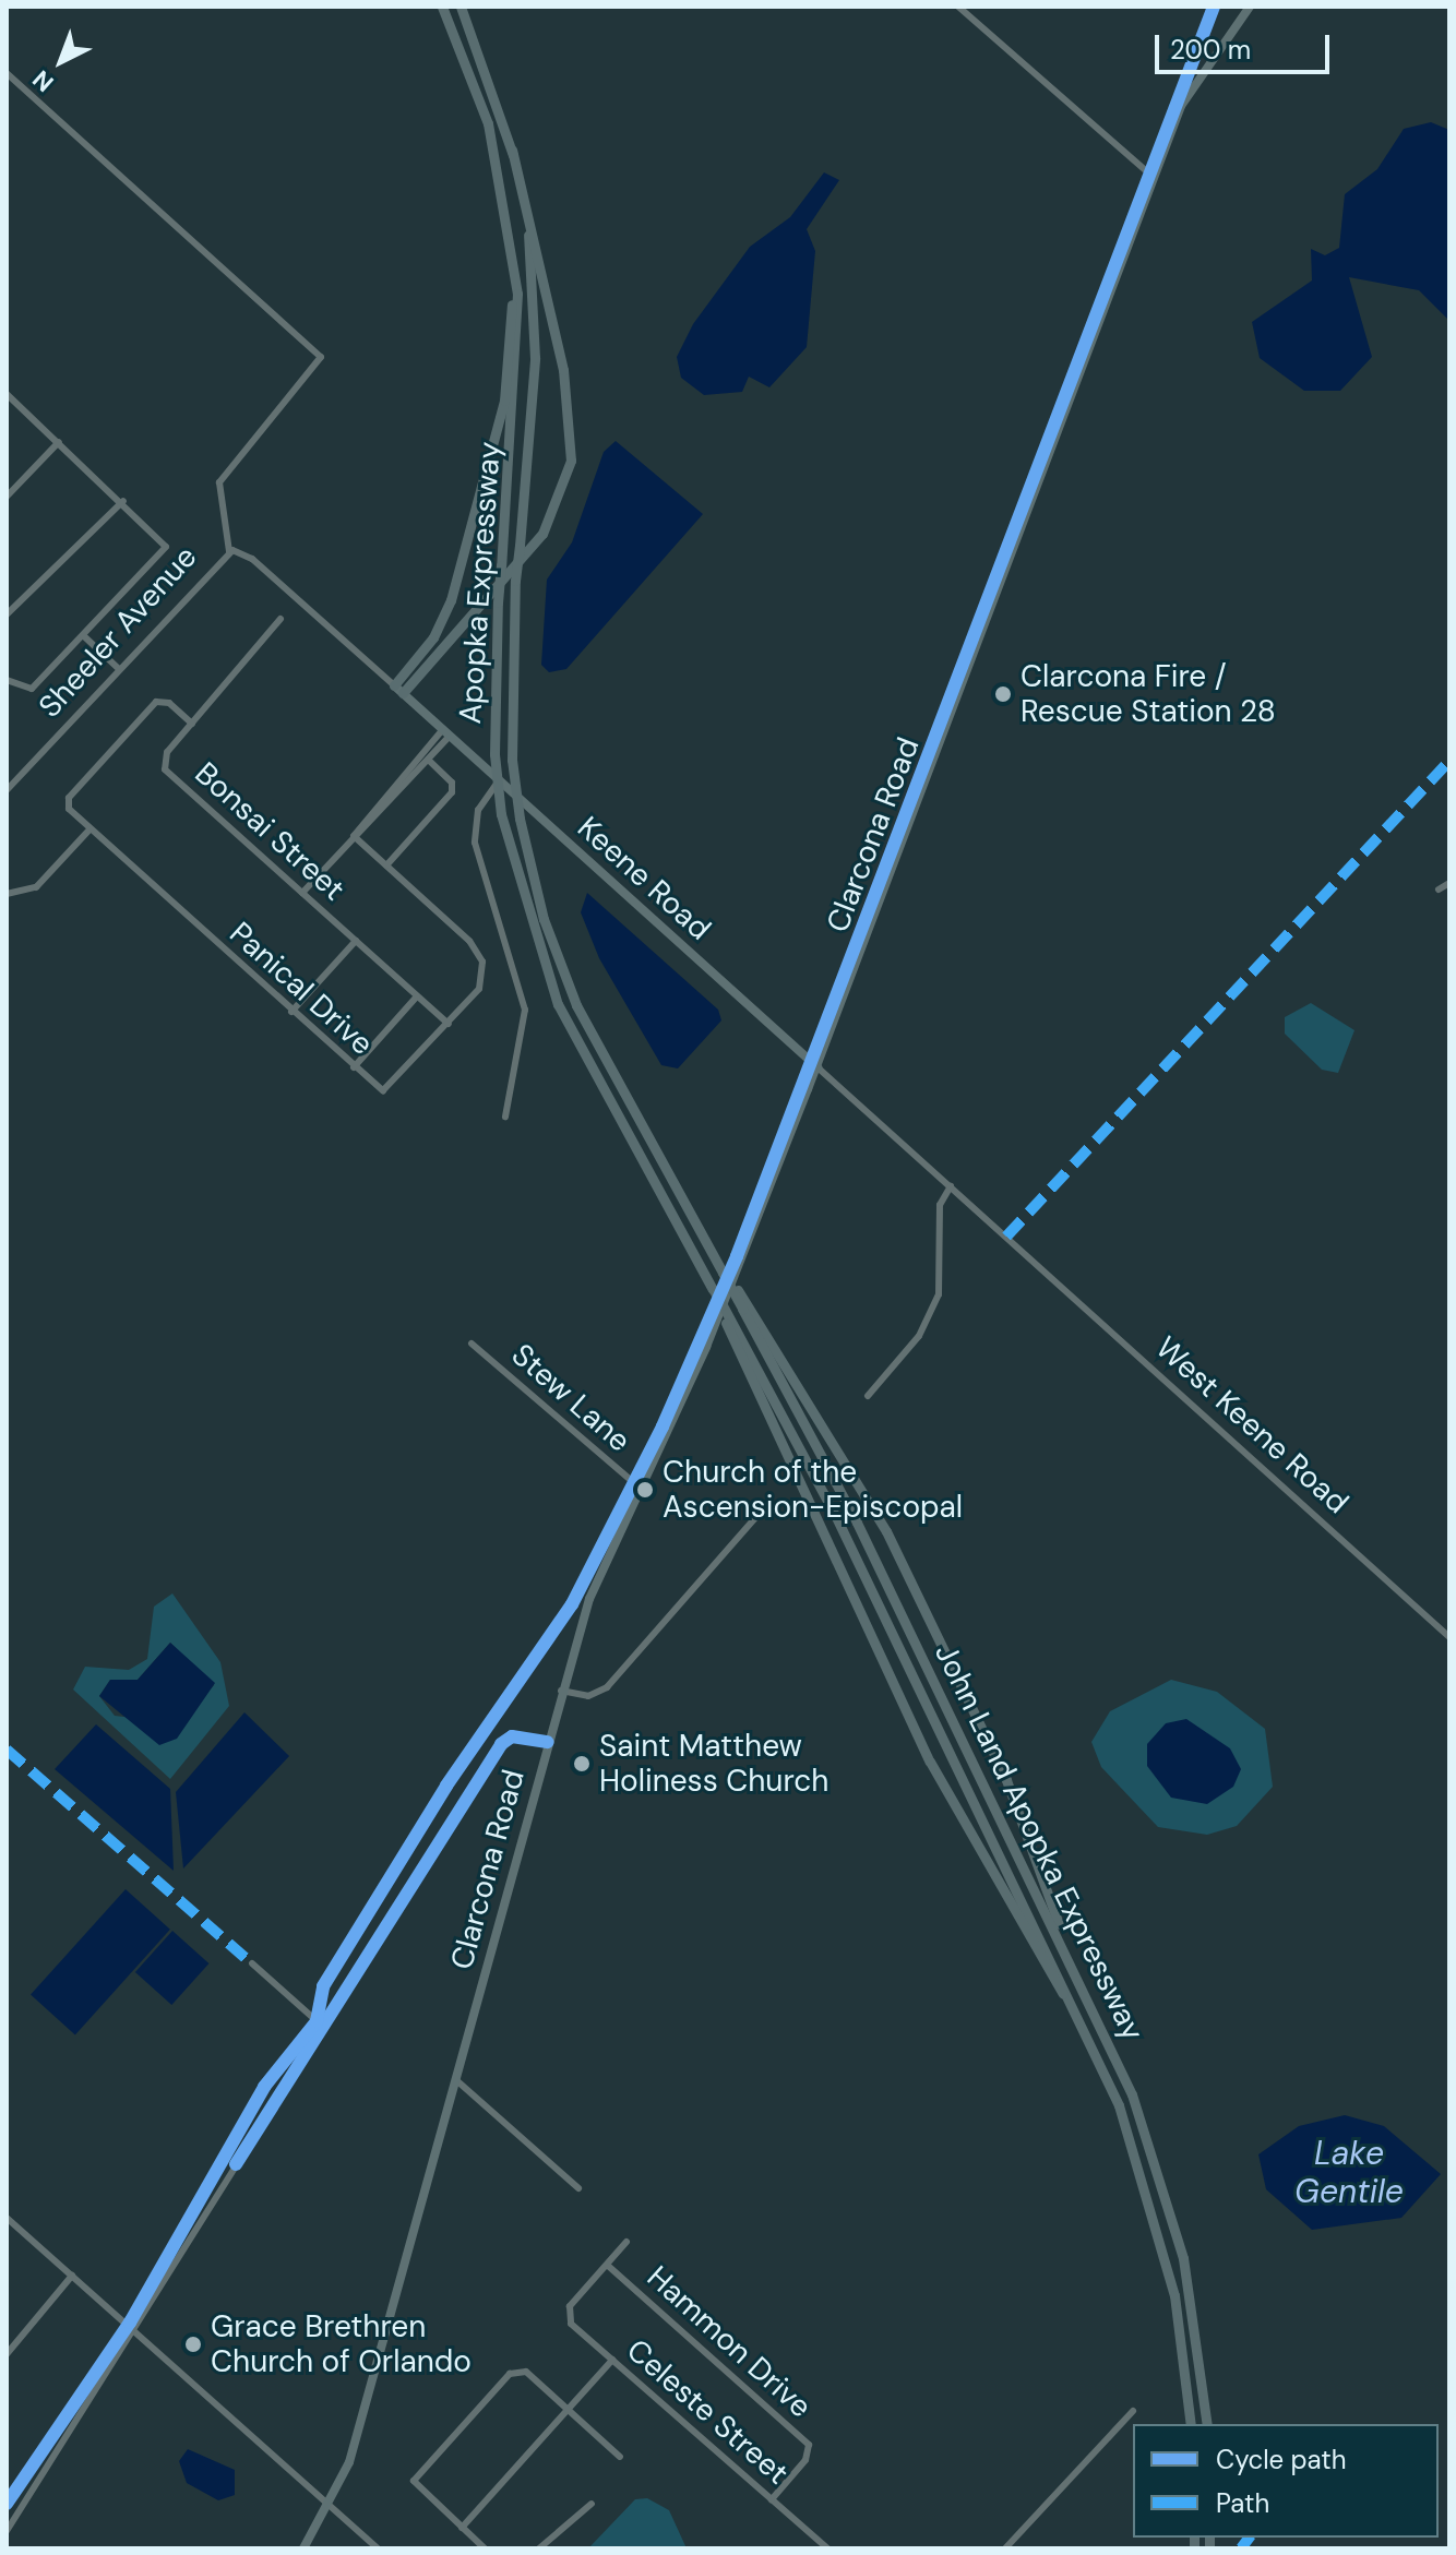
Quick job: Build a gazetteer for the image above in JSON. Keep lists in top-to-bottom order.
{
  "streets": {
    "highway": ["Apopka Expressway", "John Land Apopka Expressway"],
    "main road": ["Clarcona Road", "Keene Road"],
    "street": [
      "Sheeler Avenue",
      "Bonsai Street",
      "Panical Drive",
      "Stew Lane",
      "West Keene Road",
      "Hammon Drive",
      "Celeste Street"
    ]
  },
  "crossings": [
    ["Apopka Expressway", "John Land Apopka Expressway"],
    ["Sheeler Avenue", "Keene Road"],
    ["Bonsai Street", "Panical Drive"],
    ["Clarcona Road", "Keene Road"],
    ["Clarcona Road", "Stew Lane"],
    ["Keene Road", "West Keene Road"],
    ["Hammon Drive", "Celeste Street"]
  ],
  "water": ["Lake Gentile"],
  "places": [
    "Clarcona Fire / Rescue Station 28",
    "Church of the Ascension-Episcopal",
    "Saint Matthew Holiness Church",
    "Grace Brethren Church of Orlando"
  ],
  "legend": ["Cycle path", "Path"],
  "scale_bar": "200 m",
  "north": "bottom left"
}
